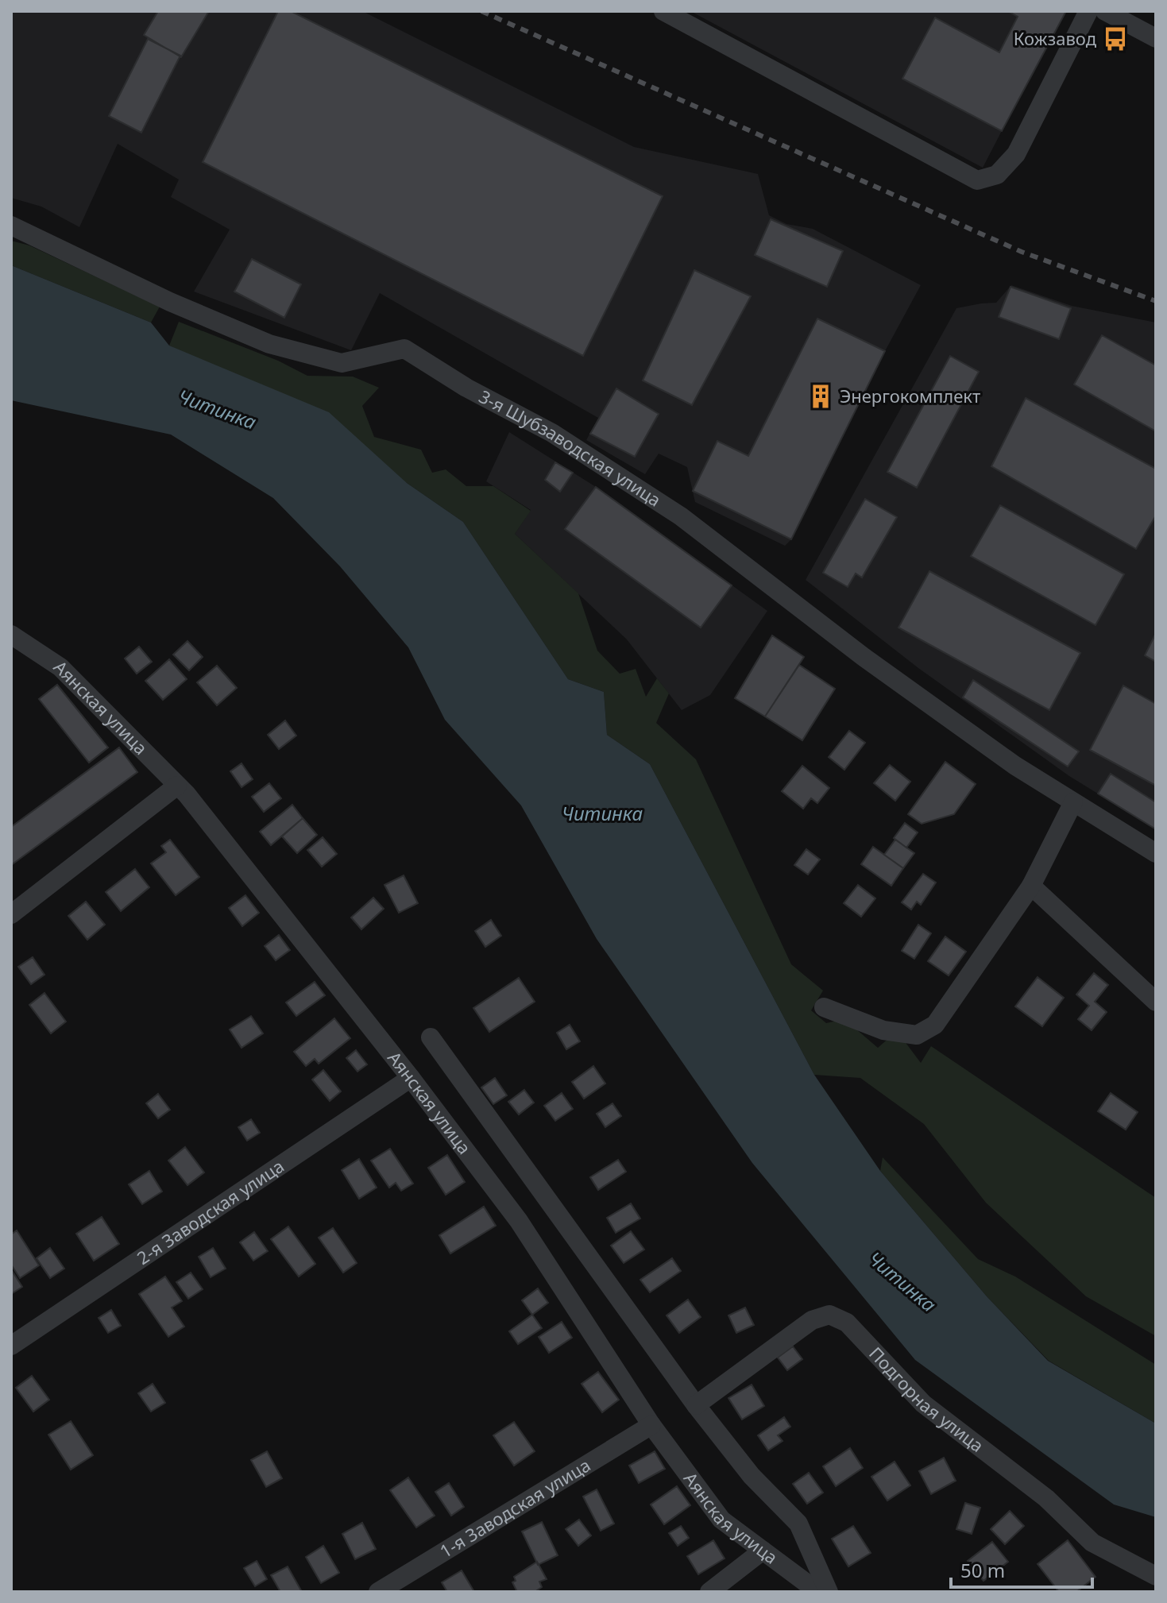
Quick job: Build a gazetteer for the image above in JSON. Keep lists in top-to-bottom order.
{
  "streets": {
    "street": [
      "3-я Шубзаводская улица",
      "Аянская улица",
      "2-я Заводская улица",
      "Подгорная улица",
      "1-я Заводская улица"
    ]
  },
  "crossings": [
    ["Аянская улица", "2-я Заводская улица"],
    ["Аянская улица", "1-я Заводская улица"]
  ],
  "water": ["Читинка"],
  "places": {
    "bus stop": ["Кожзавод"],
    "building": ["Энергокомплект"]
  },
  "scale_bar": "50 m"
}
